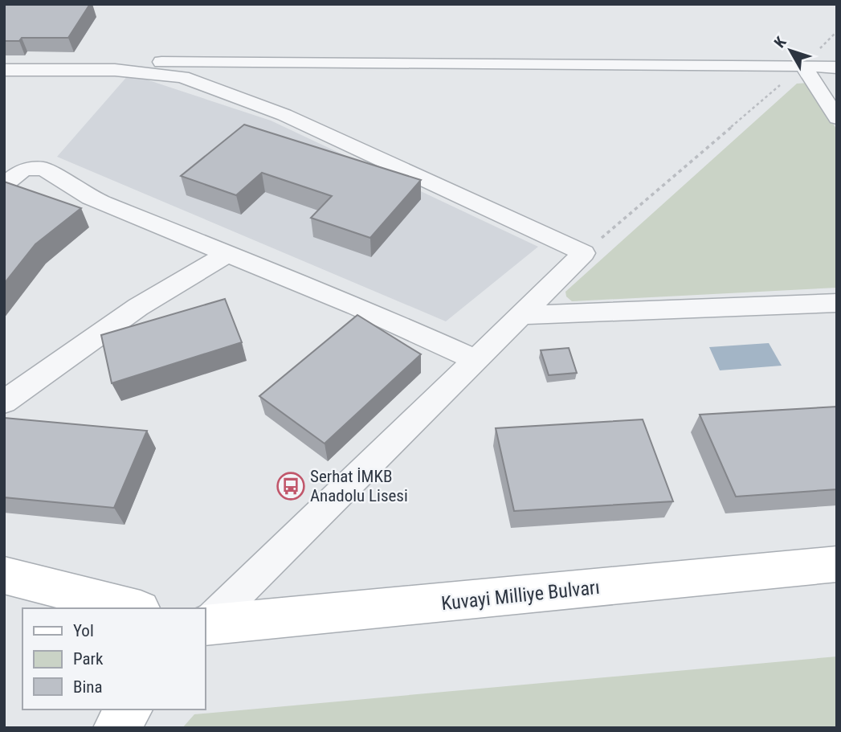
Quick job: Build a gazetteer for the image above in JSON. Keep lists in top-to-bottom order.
{
  "streets": {
    "main road": ["Kuvayi Milliye Bulvarı"]
  },
  "places": {
    "bus stop": ["Serhat İMKB Anadolu Lisesi"]
  },
  "legend": ["Yol", "Park", "Bina"],
  "north": "top left"
}
